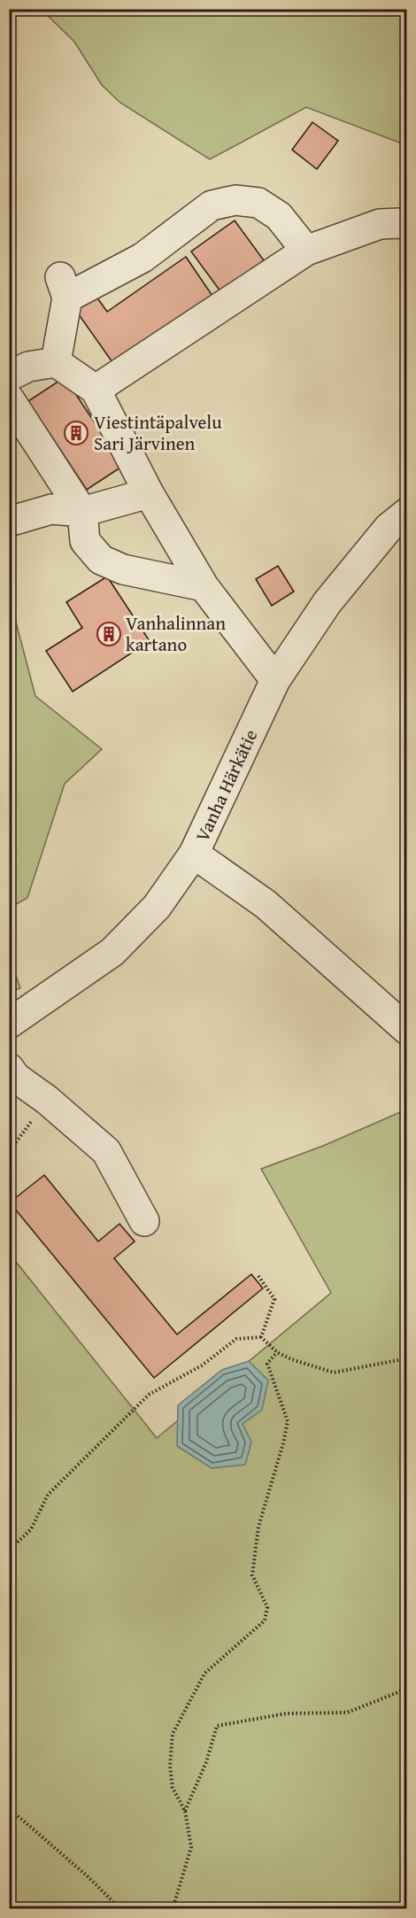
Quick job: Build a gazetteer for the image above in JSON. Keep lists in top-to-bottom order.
{
  "streets": {
    "street": ["Vanha Härkätie"]
  },
  "places": {
    "building": ["Viestintäpalvelu Sari Järvinen", "Vanhalinnan kartano"]
  }
}
